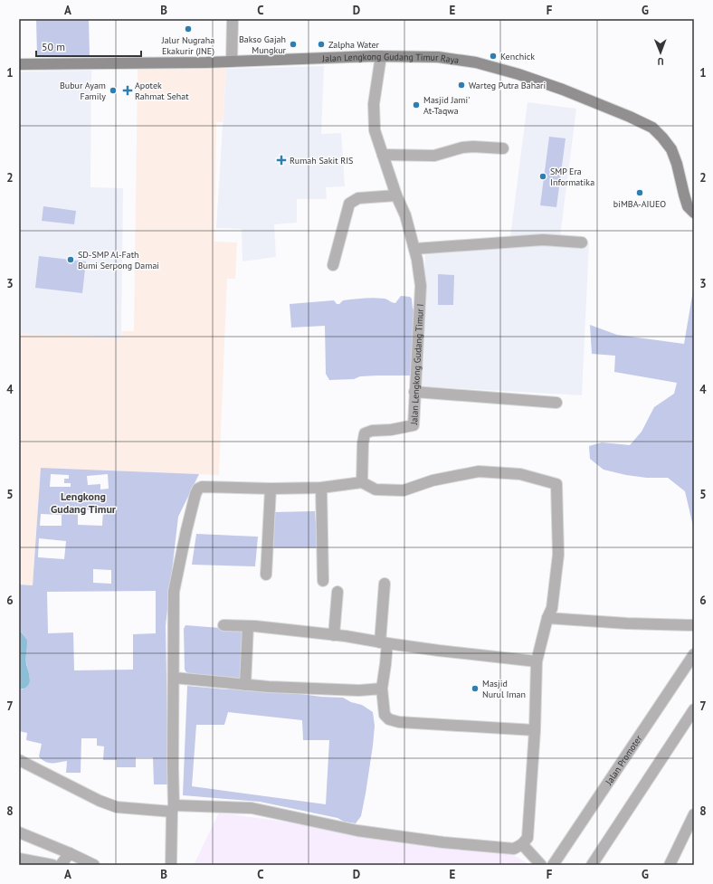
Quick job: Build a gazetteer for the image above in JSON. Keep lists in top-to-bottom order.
{
  "streets": {
    "street": ["Jalan Lengkong Gudang Timur Raya", "Jalan Lengkong Gudang Timur I", "Jalan Promoter"]
  },
  "crossings": [
    ["Jalan Lengkong Gudang Timur Raya", "Jalan Lengkong Gudang Timur I"]
  ],
  "districts": ["Lengkong Gudang Timur"],
  "places": {
    "other": [
      "Jalur Nugraha Ekakurir (JNE)",
      "Bakso Gajah Mungkur",
      "Zalpha Water",
      "Kenchick",
      "Warteg Putra Bahari",
      "Bubur Ayam Family",
      "Masjid Jami' At-Taqwa",
      "SMP Era Informatika",
      "biMBA-AIUEO",
      "SD-SMP Al-Fath Bumi Serpong Damai",
      "Masjid Nurul Iman"
    ],
    "health": ["Apotek Rahmat Sehat", "Rumah Sakit RIS"]
  },
  "scale_bar": "50 m",
  "north": "bottom",
  "grid": {
    "columns": [
      "A",
      "B",
      "C",
      "D",
      "E",
      "F",
      "G"
    ],
    "rows": [
      "1",
      "2",
      "3",
      "4",
      "5",
      "6",
      "7",
      "8"
    ]
  }
}
